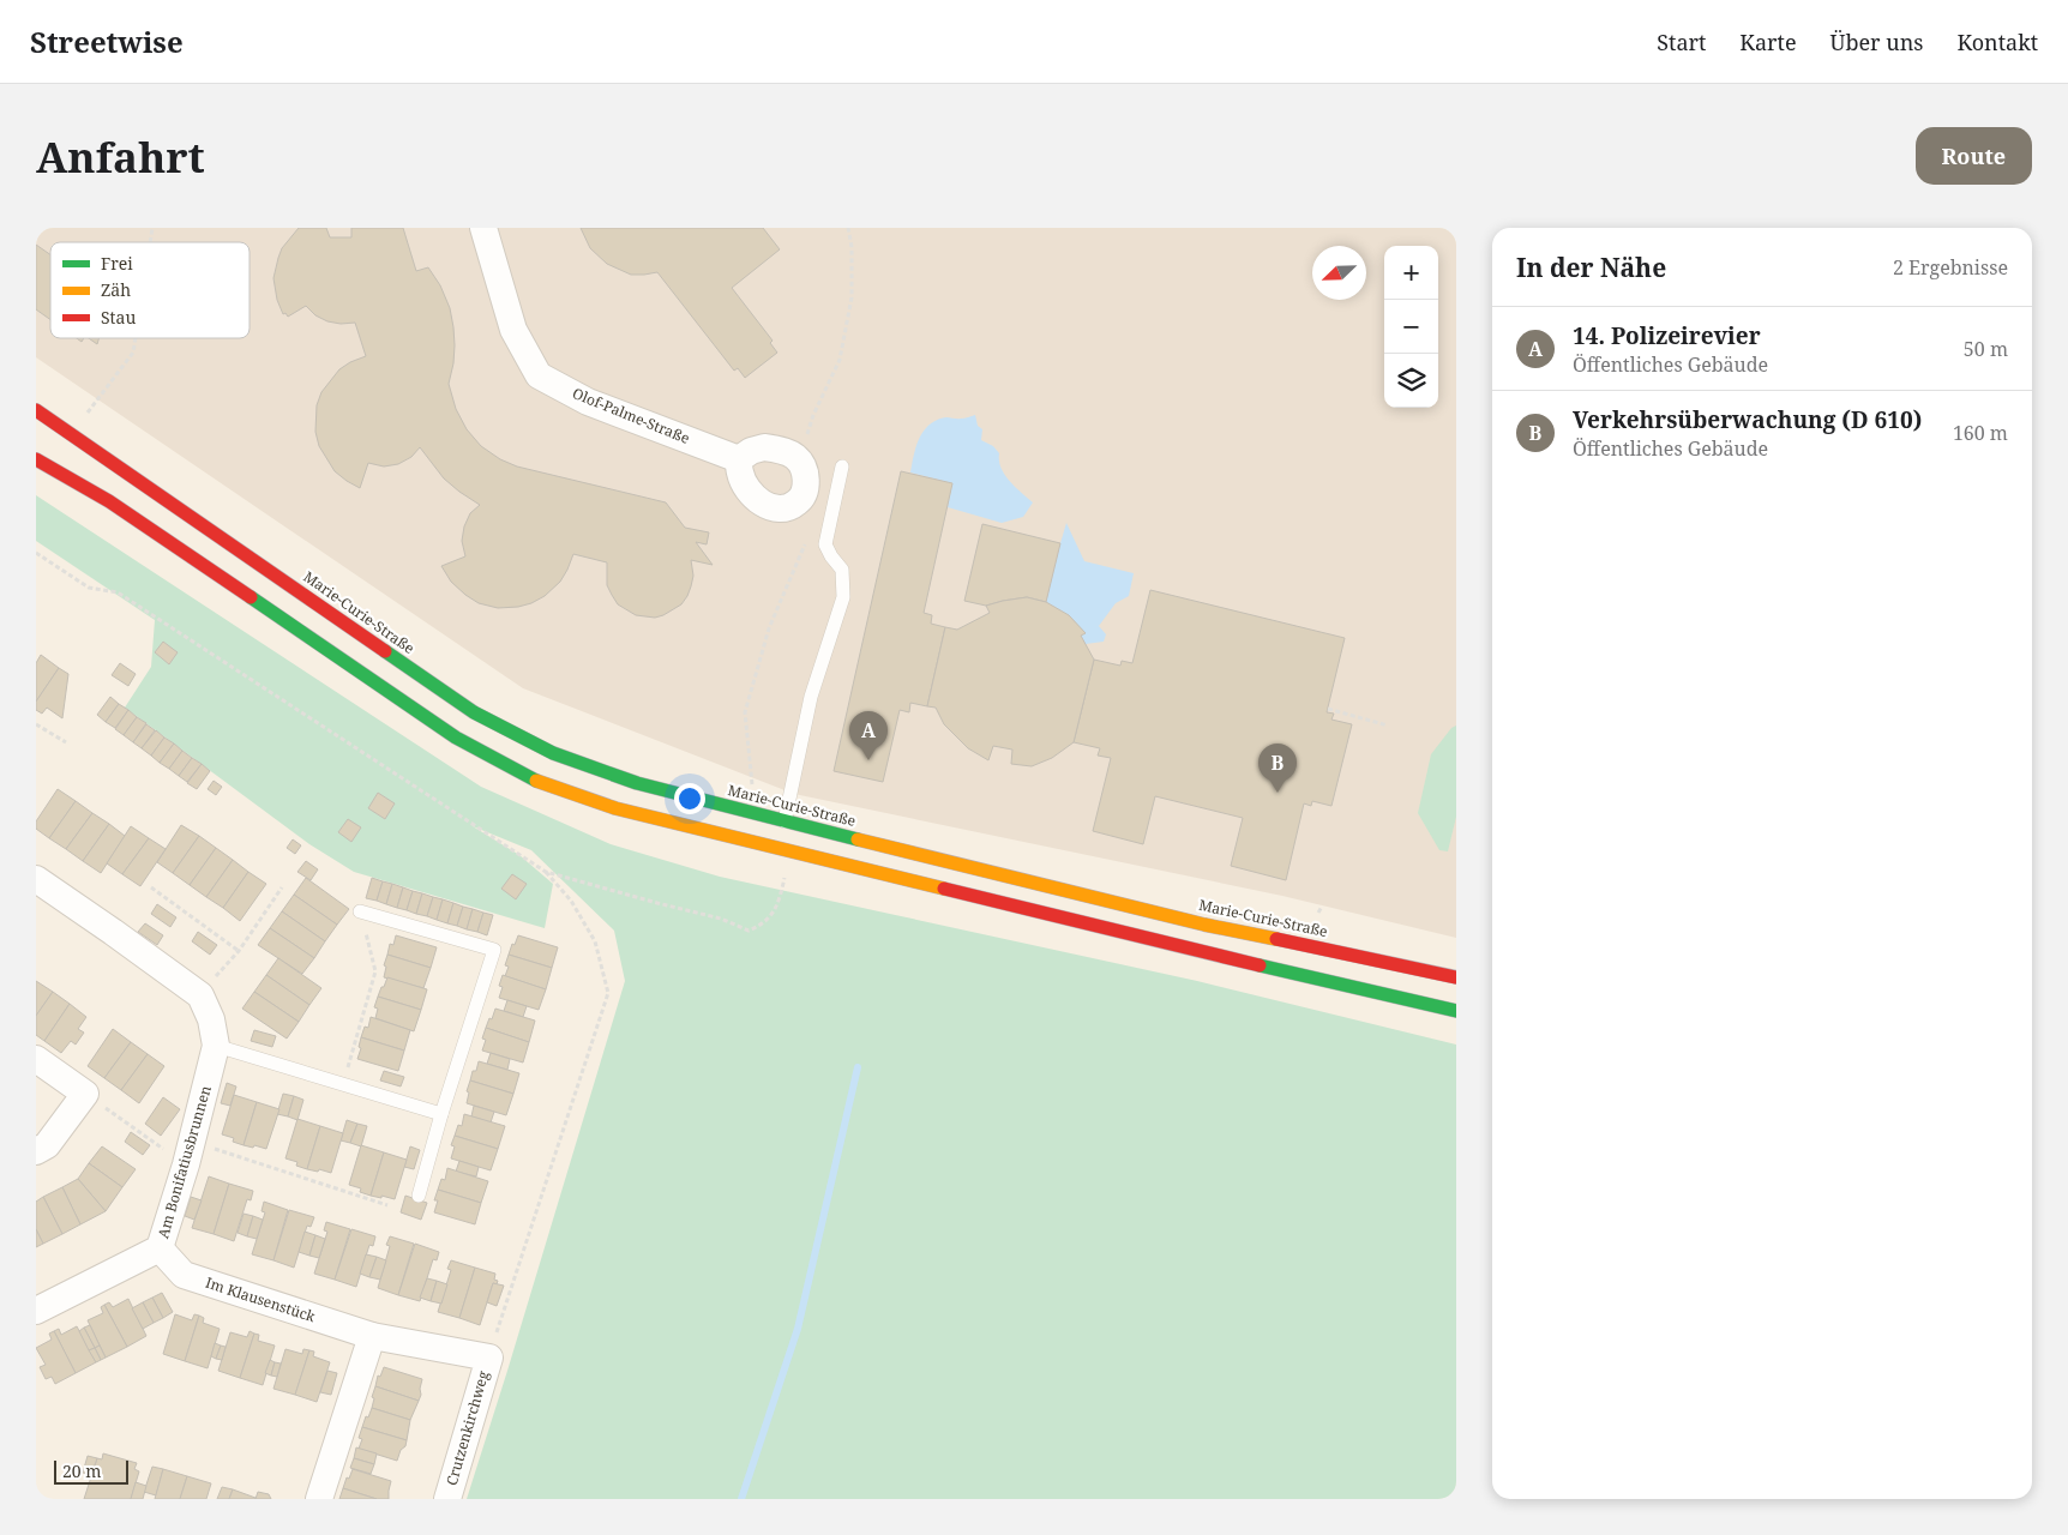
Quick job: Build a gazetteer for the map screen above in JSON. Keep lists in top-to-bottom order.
{
  "streets": {
    "main road": ["Marie-Curie-Straße"],
    "street": [
      "Olof-Palme-Straße",
      "Am Bonifatiusbrunnen",
      "Im Klausenstück",
      "Crutzenkirchweg"
    ]
  },
  "crossings": [
    ["Am Bonifatiusbrunnen", "Im Klausenstück"],
    ["Im Klausenstück", "Crutzenkirchweg"]
  ],
  "legend": ["Frei", "Zäh", "Stau"],
  "scale_bar": "20 m",
  "north": "bottom left",
  "page": {
    "header": "Streetwise",
    "nav": [
      "Start",
      "Karte",
      "Über uns",
      "Kontakt"
    ],
    "buttons": "Route",
    "title": "Anfahrt",
    "heading": ["In der Nähe", "2 Ergebnisse"],
    "map_buttons": ["+", "−"],
    "list": [
      {
        "mark": "A",
        "name": "14. Polizeirevier",
        "note": "Öffentliches Gebäude",
        "value": "50 m"
      },
      {
        "mark": "B",
        "name": "Verkehrsüberwachung (D 610)",
        "note": "Öffentliches Gebäude",
        "value": "160 m"
      }
    ],
    "pins": ["A", "B"],
    "scale": "20 m"
  }
}
